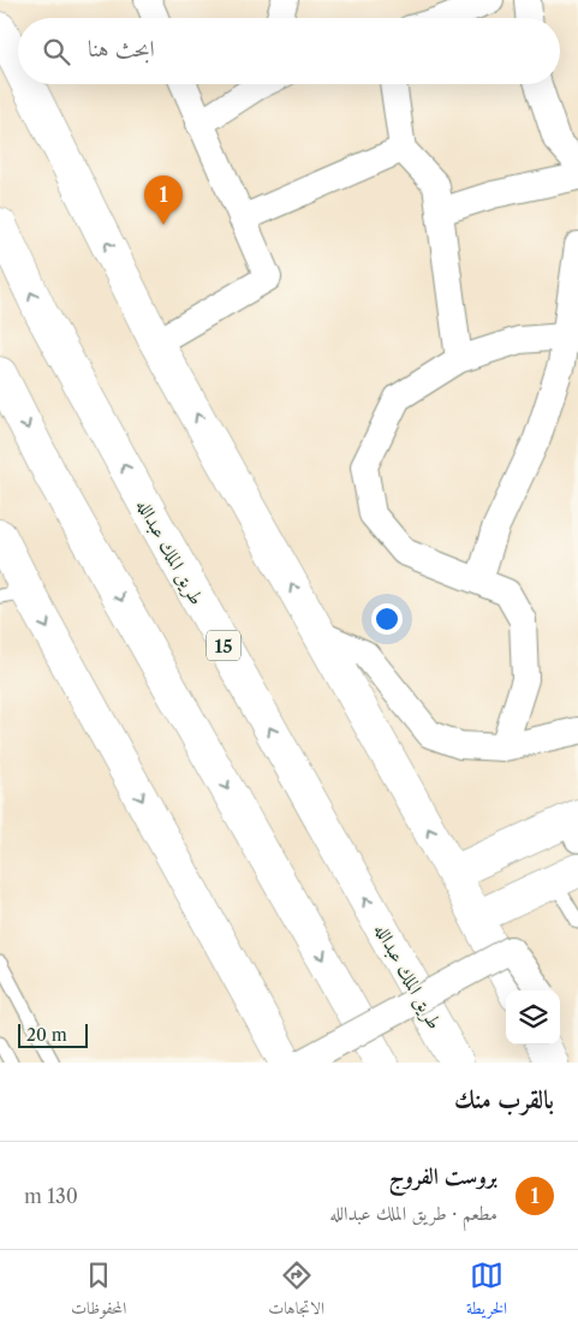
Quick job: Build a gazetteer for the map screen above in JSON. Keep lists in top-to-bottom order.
{
  "streets": {
    "main road": ["طريق الملك عبدالله", "15"]
  },
  "scale_bar": "20 m",
  "page": {
    "search": "ابحث هنا",
    "pins": "1",
    "scale": "20 m",
    "heading": "بالقرب منك",
    "list": [
      {
        "mark": "1",
        "name": "بروست الفروج",
        "note": "مطعم · طريق الملك عبدالله",
        "value": "130 m"
      }
    ],
    "nav": ["الخريطة", "الاتجاهات", "المحفوظات"]
  }
}
